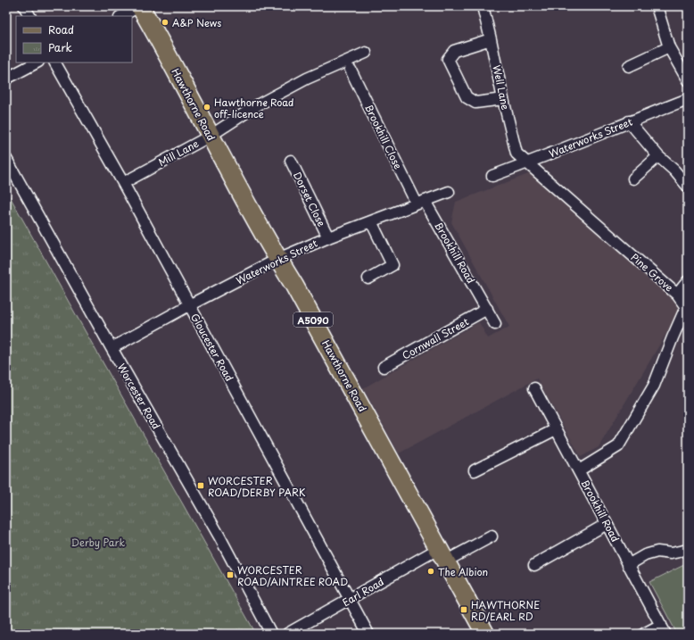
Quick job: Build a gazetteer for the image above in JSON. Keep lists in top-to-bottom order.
{
  "streets": {
    "main road": ["Hawthorne Road", "A5090"],
    "street": [
      "Well Lane",
      "Brookhill Close",
      "Waterworks Street",
      "Mill Lane",
      "Dorset Close",
      "Brookhill Road",
      "Pine Grove",
      "Cornwall Street",
      "Gloucester Road",
      "Worcester Road",
      "Earl Road"
    ]
  },
  "crossings": [
    ["Well Lane", "Waterworks Street"],
    ["Well Lane", "Pine Grove"],
    ["Hawthorne Road", "Waterworks Street"],
    ["Hawthorne Road", "Mill Lane"],
    ["Hawthorne Road", "Earl Road"],
    ["Brookhill Close", "Waterworks Street"],
    ["Brookhill Close", "Brookhill Road"],
    ["Waterworks Street", "Dorset Close"],
    ["Waterworks Street", "Brookhill Road"],
    ["Waterworks Street", "Pine Grove"],
    ["Waterworks Street", "Gloucester Road"],
    ["Waterworks Street", "Worcester Road"],
    ["Mill Lane", "Gloucester Road"],
    ["Brookhill Road", "Pine Grove"],
    ["Brookhill Road", "Cornwall Street"],
    ["Gloucester Road", "Earl Road"]
  ],
  "parks": ["Derby Park"],
  "places": {
    "other": ["A&P News", "Hawthorne Road off-licence", "The Albion"],
    "transit": ["WORCESTER ROAD/DERBY PARK", "WORCESTER ROAD/AINTREE ROAD", "HAWTHORNE RD/EARL RD"]
  },
  "legend": ["Road", "Park"]
}
